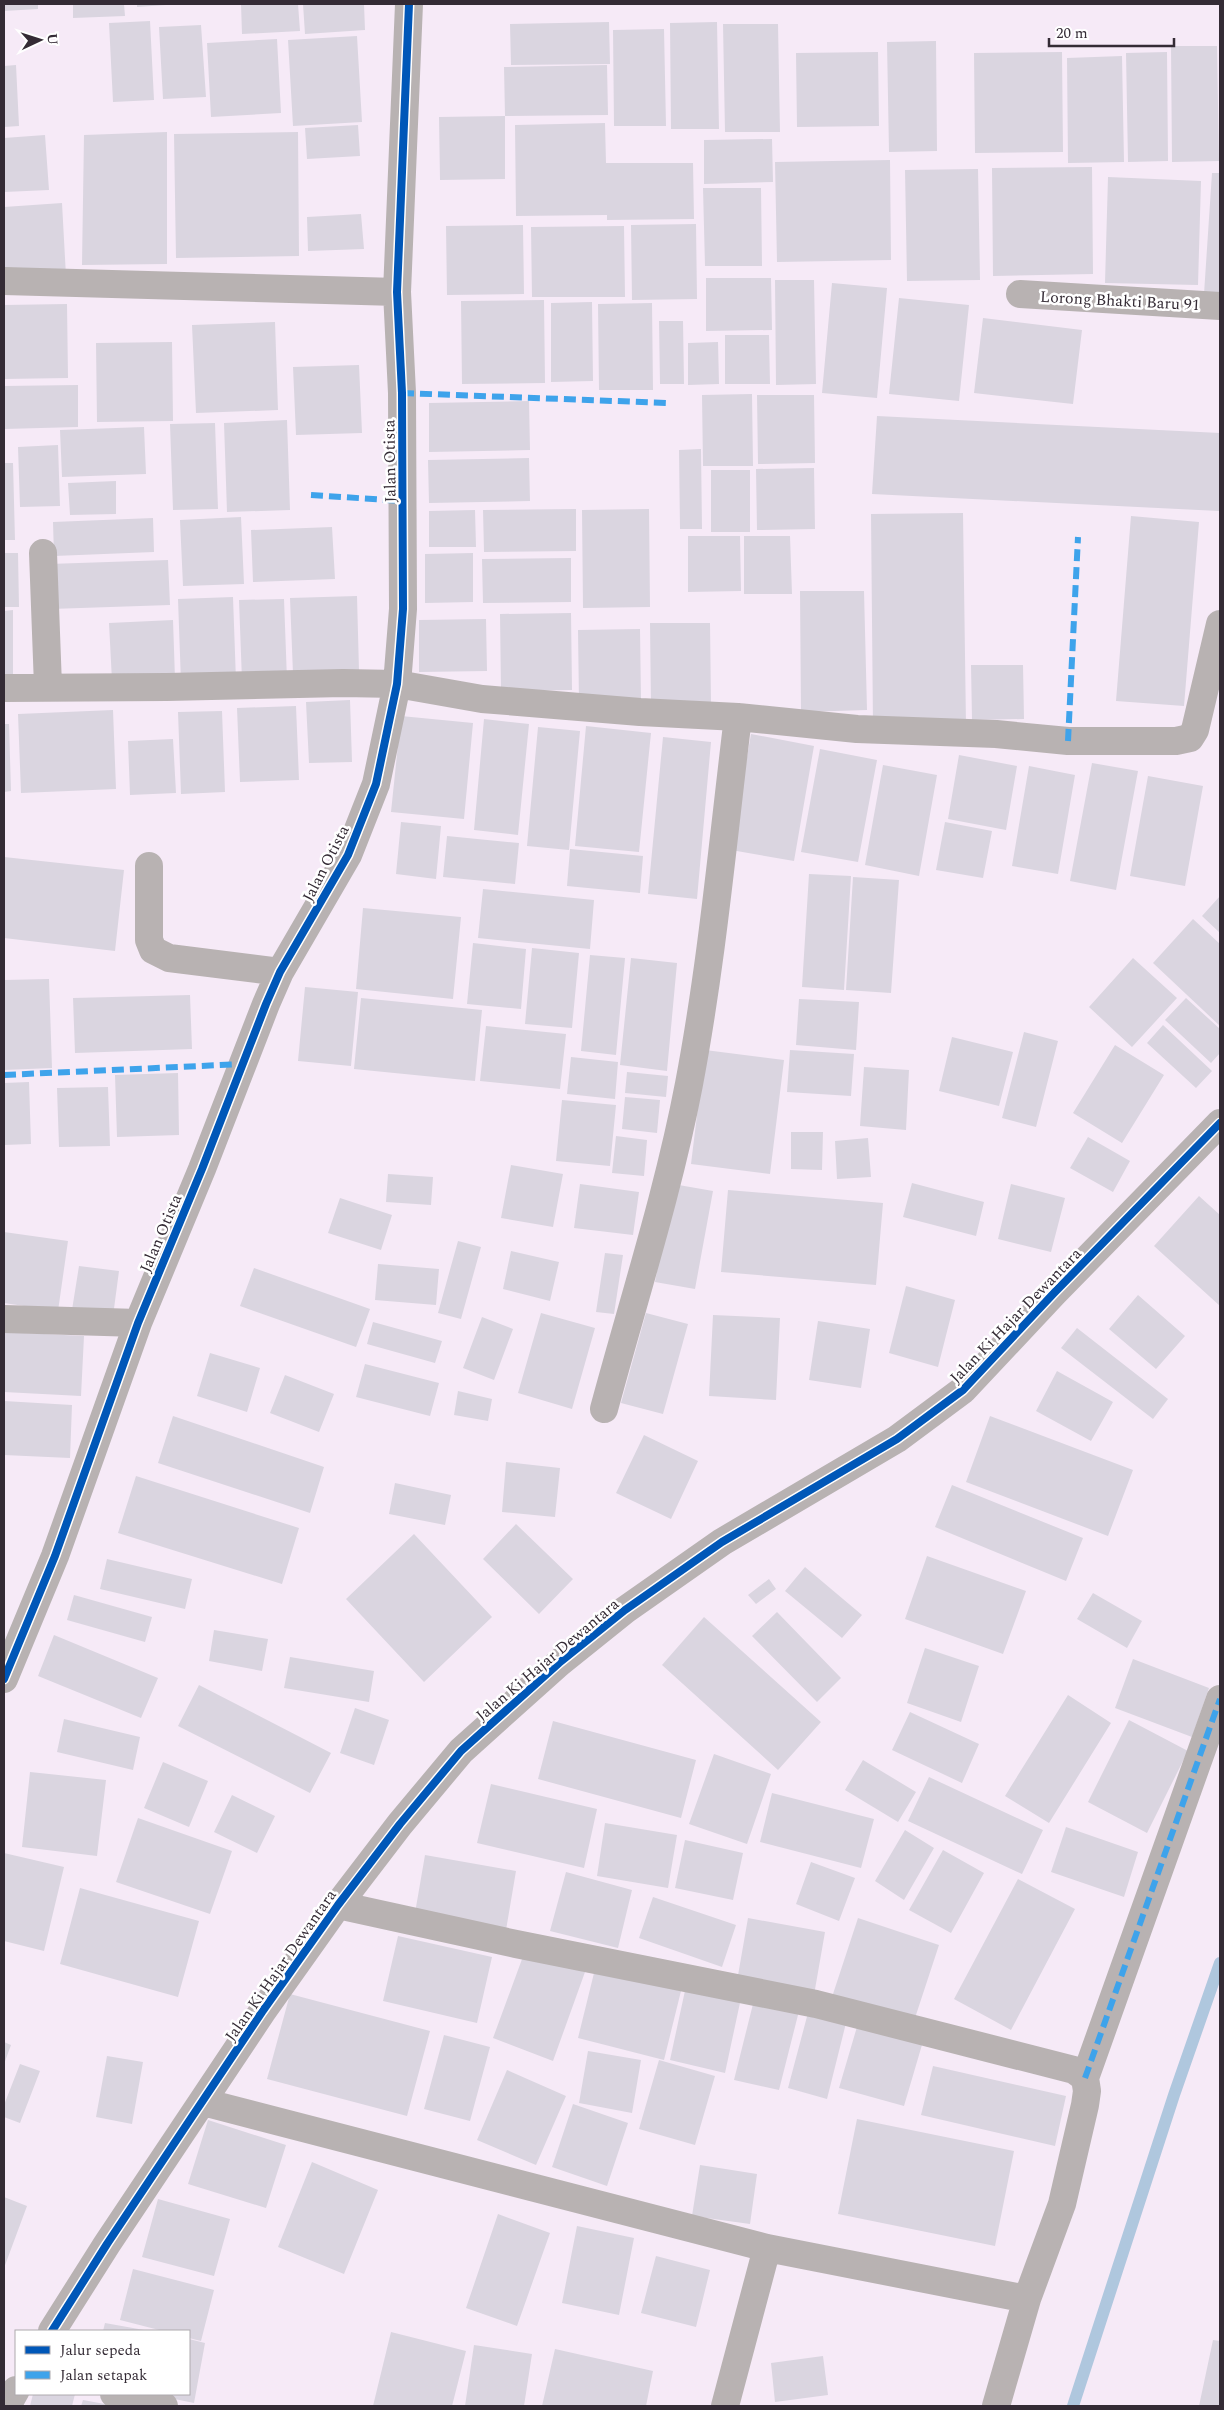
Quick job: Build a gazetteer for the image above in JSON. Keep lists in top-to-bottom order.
{
  "streets": {
    "street": ["Lorong Bhakti Baru 91", "Jalan Otista", "Jalan Ki Hajar Dewantara"]
  },
  "legend": ["Jalur sepeda", "Jalan setapak"],
  "scale_bar": "20 m",
  "north": "right"
}
